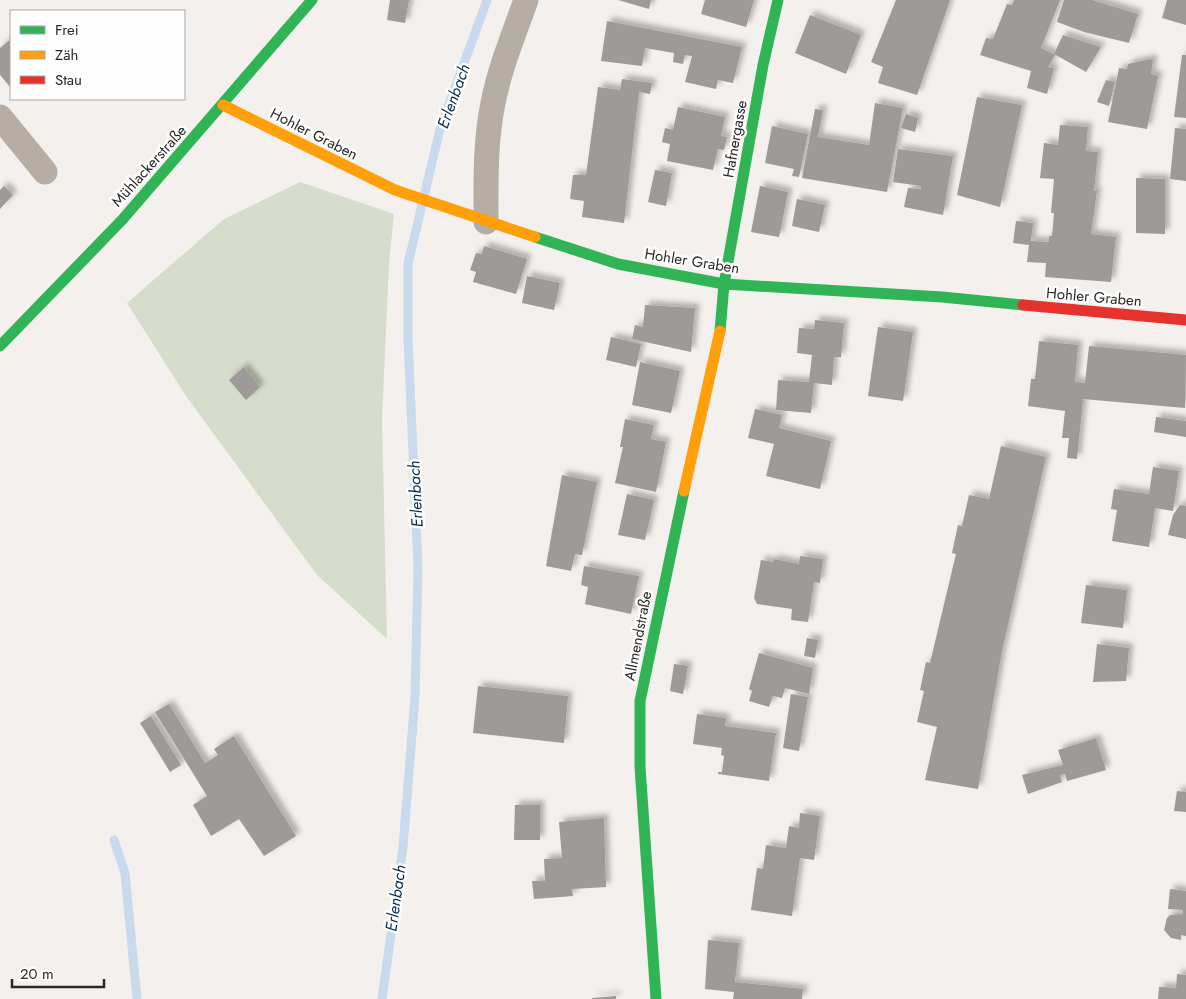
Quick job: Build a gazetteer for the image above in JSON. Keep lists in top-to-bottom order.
{
  "streets": {
    "street": [
      "Hohler Graben",
      "Hafnergasse",
      "Mühlackerstraße",
      "Allmendstraße"
    ]
  },
  "crossings": [
    ["Hohler Graben", "Hafnergasse"],
    ["Hohler Graben", "Mühlackerstraße"],
    ["Hohler Graben", "Allmendstraße"],
    ["Hafnergasse", "Allmendstraße"]
  ],
  "water": ["Erlenbach"],
  "legend": ["Frei", "Zäh", "Stau"],
  "scale_bar": "20 m"
}
